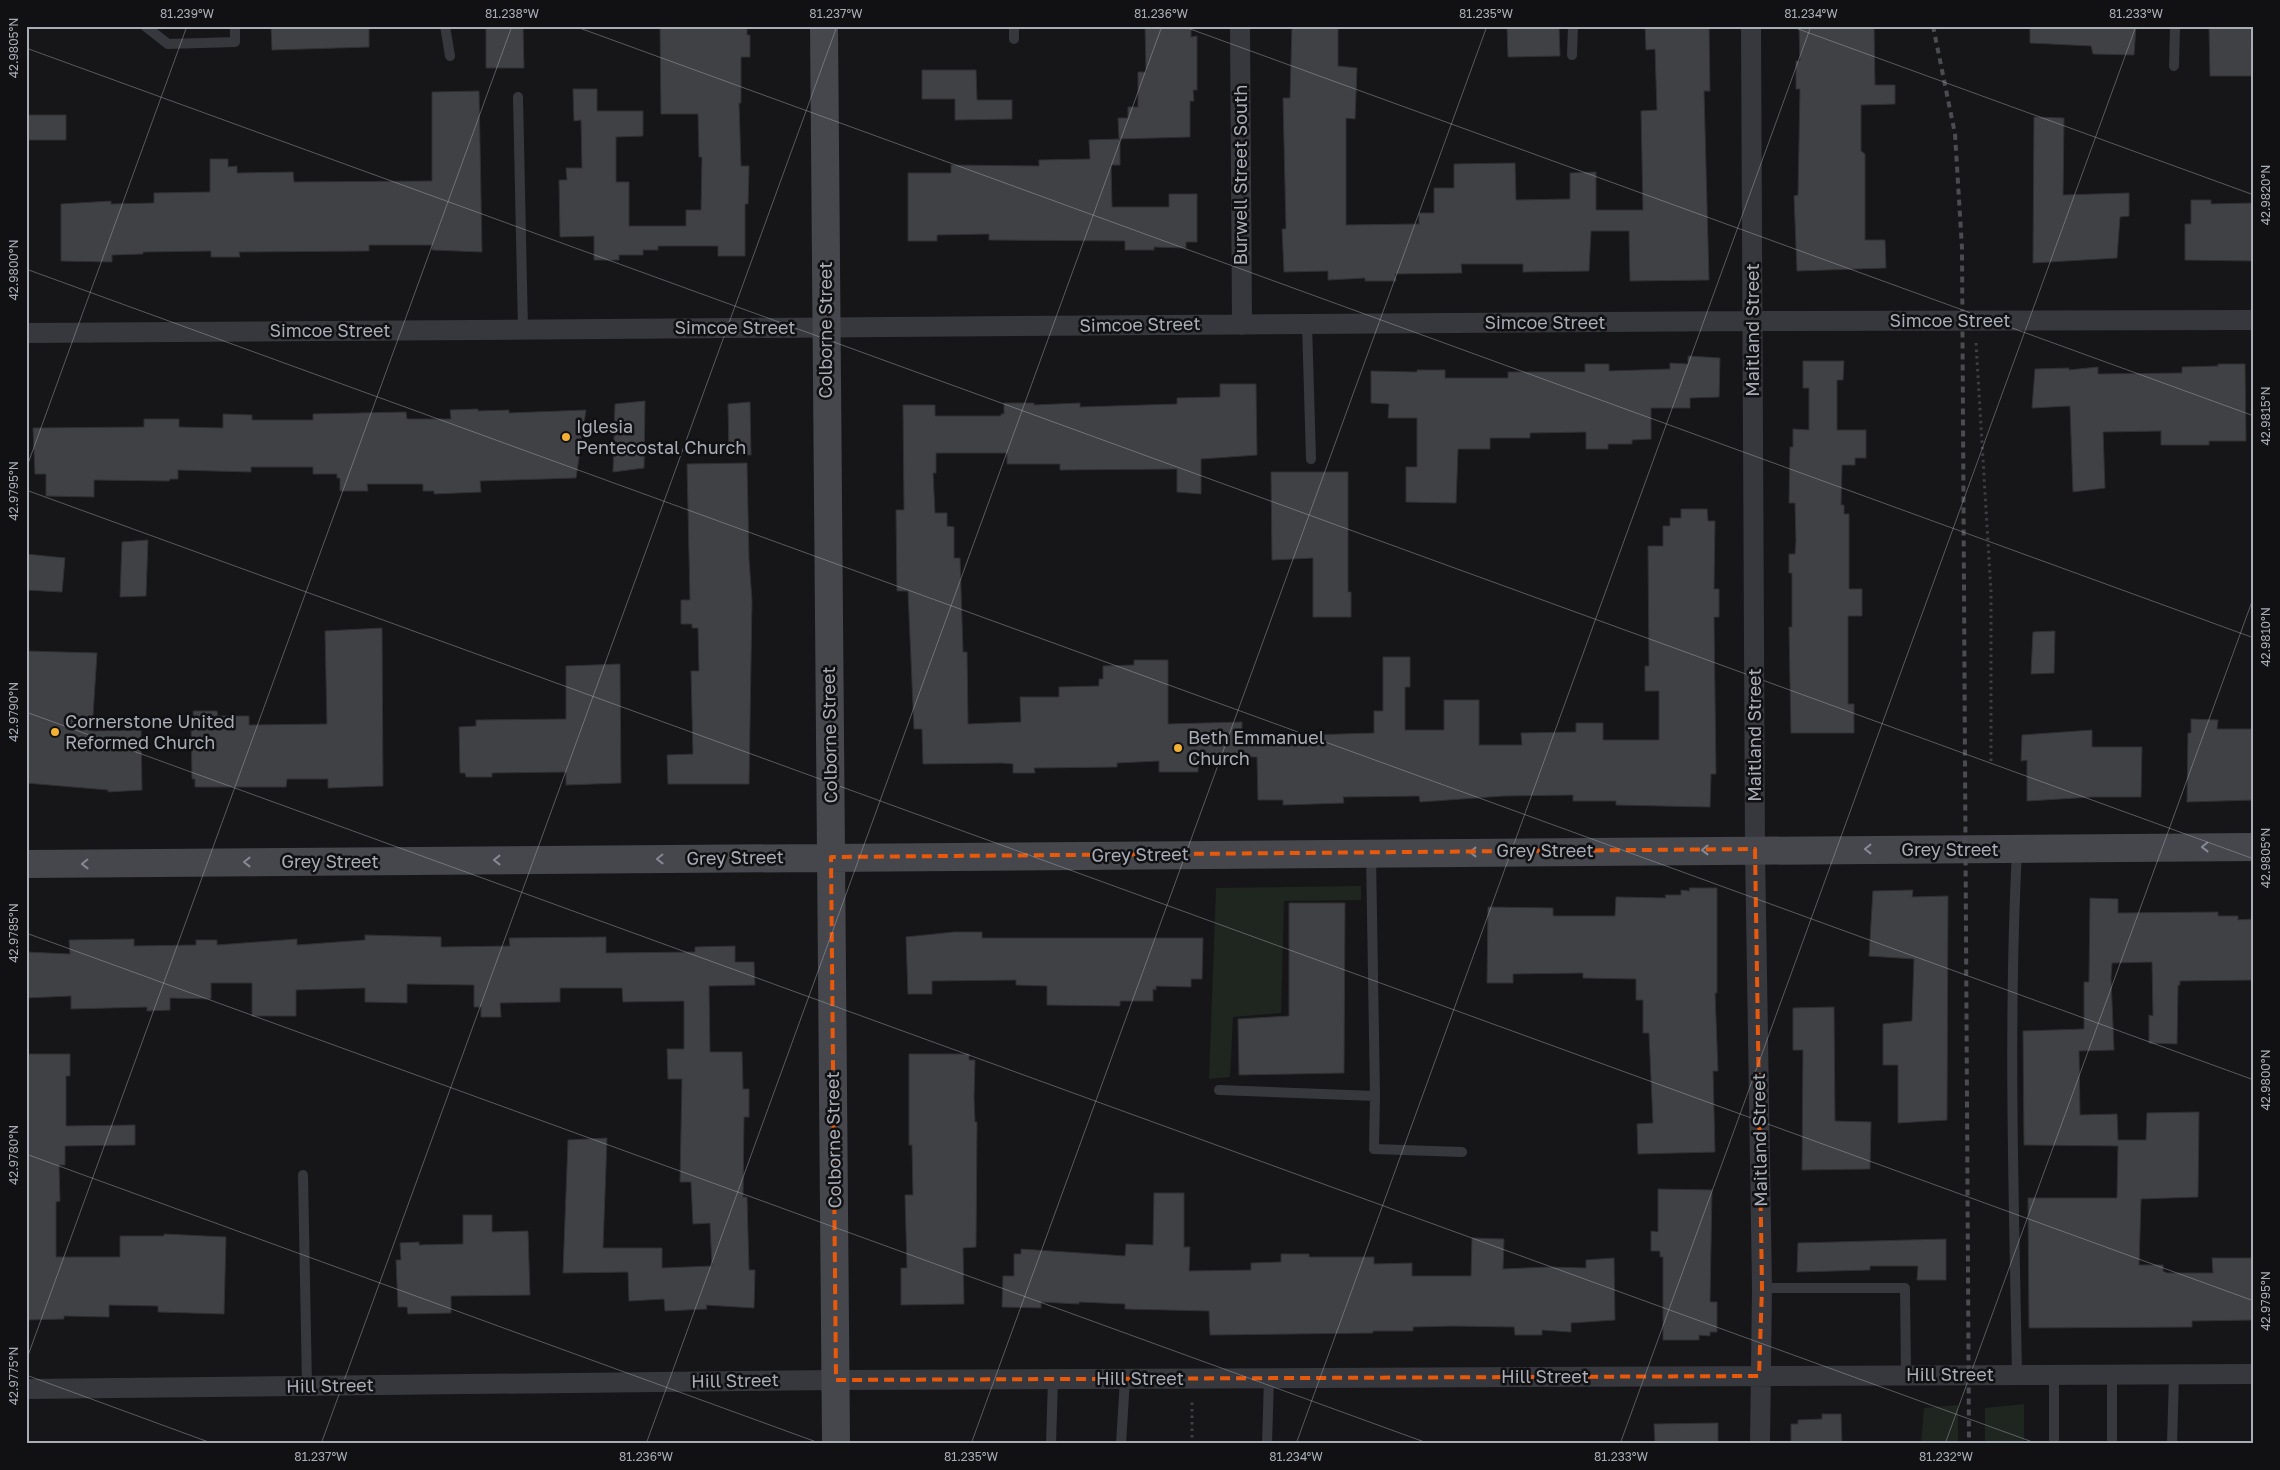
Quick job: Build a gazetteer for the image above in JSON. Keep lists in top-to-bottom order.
{
  "streets": {
    "street": [
      "Burwell Street South",
      "Simcoe Street",
      "Colborne Street",
      "Maitland Street",
      "Grey Street",
      "Hill Street"
    ]
  },
  "crossings": [
    ["Burwell Street South", "Simcoe Street"],
    ["Simcoe Street", "Colborne Street"],
    ["Simcoe Street", "Maitland Street"],
    ["Colborne Street", "Grey Street"],
    ["Colborne Street", "Hill Street"],
    ["Maitland Street", "Grey Street"],
    ["Maitland Street", "Hill Street"]
  ],
  "one_way": ["Grey Street"],
  "places": ["Iglesia Pentecostal Church", "Cornerstone United Reformed Church", "Beth Emmanuel Church"],
  "coordinates": [
    "81.239°W",
    "81.238°W",
    "81.237°W",
    "81.236°W",
    "81.235°W",
    "81.234°W",
    "81.233°W",
    "42.9805°N",
    "42.9820°N",
    "42.9800°N",
    "42.9815°N",
    "42.9795°N",
    "42.9810°N",
    "42.9790°N",
    "42.9785°N",
    "42.9780°N",
    "42.9775°N",
    "81.232°W"
  ]
}
